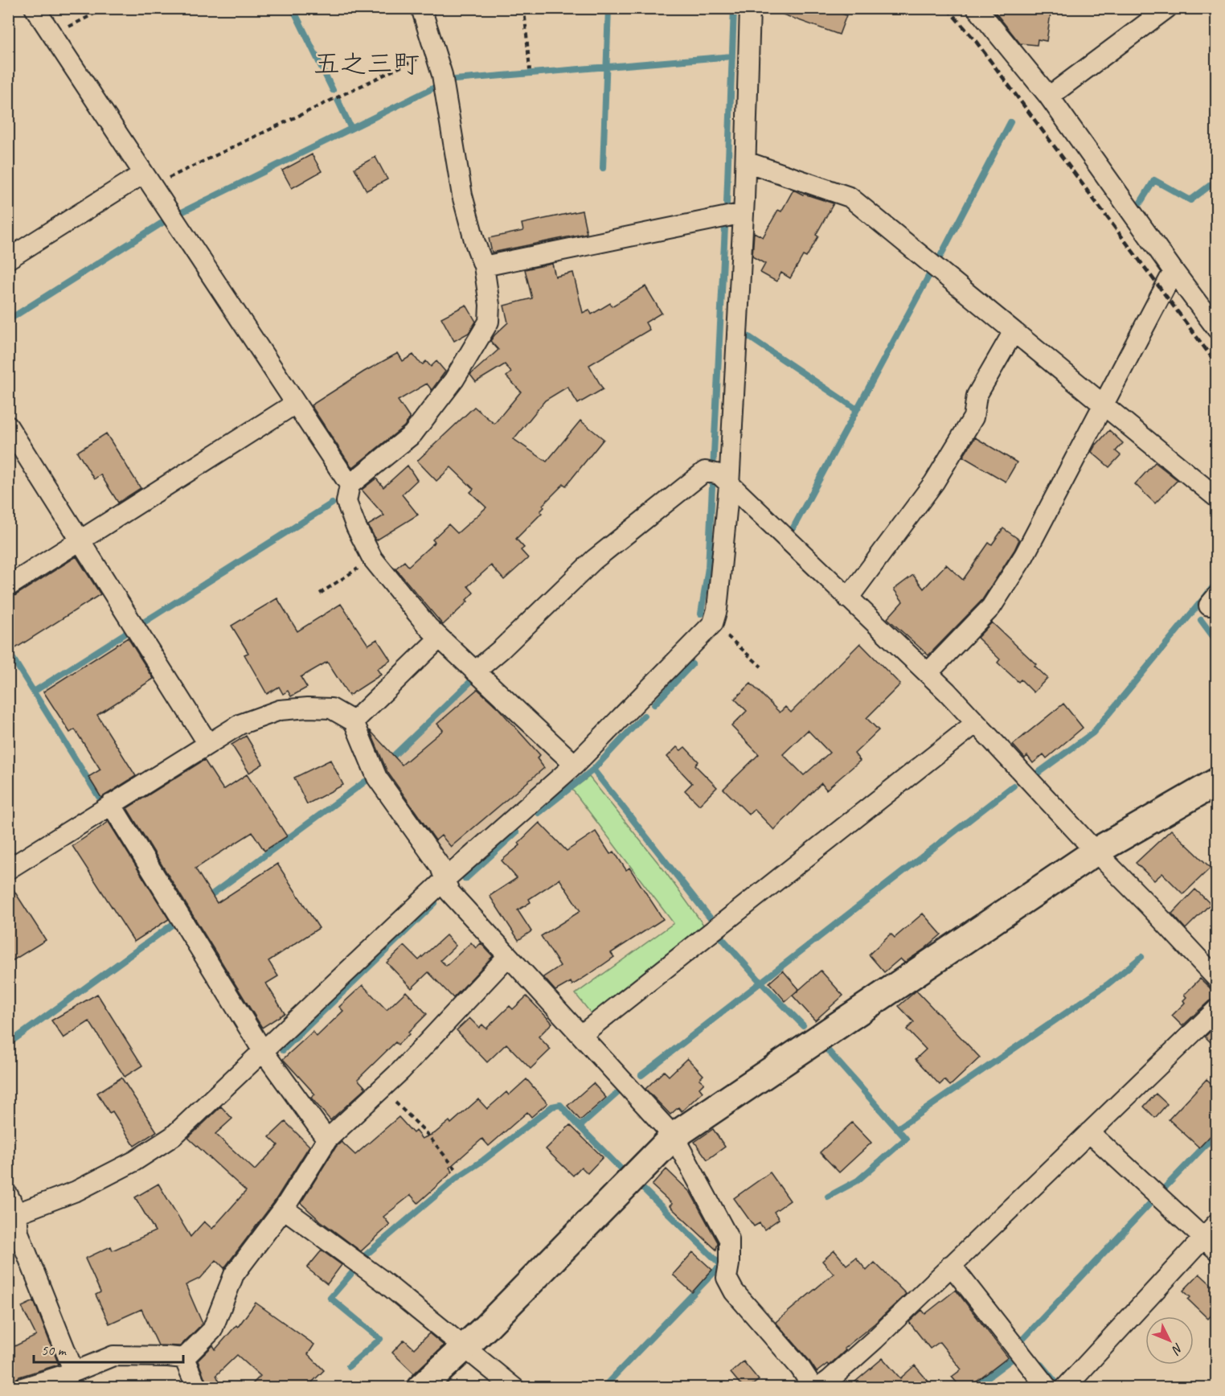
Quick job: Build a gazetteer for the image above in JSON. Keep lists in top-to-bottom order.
{
  "districts": ["五之三町"],
  "scale_bar": "50 m",
  "north": "bottom right"
}
